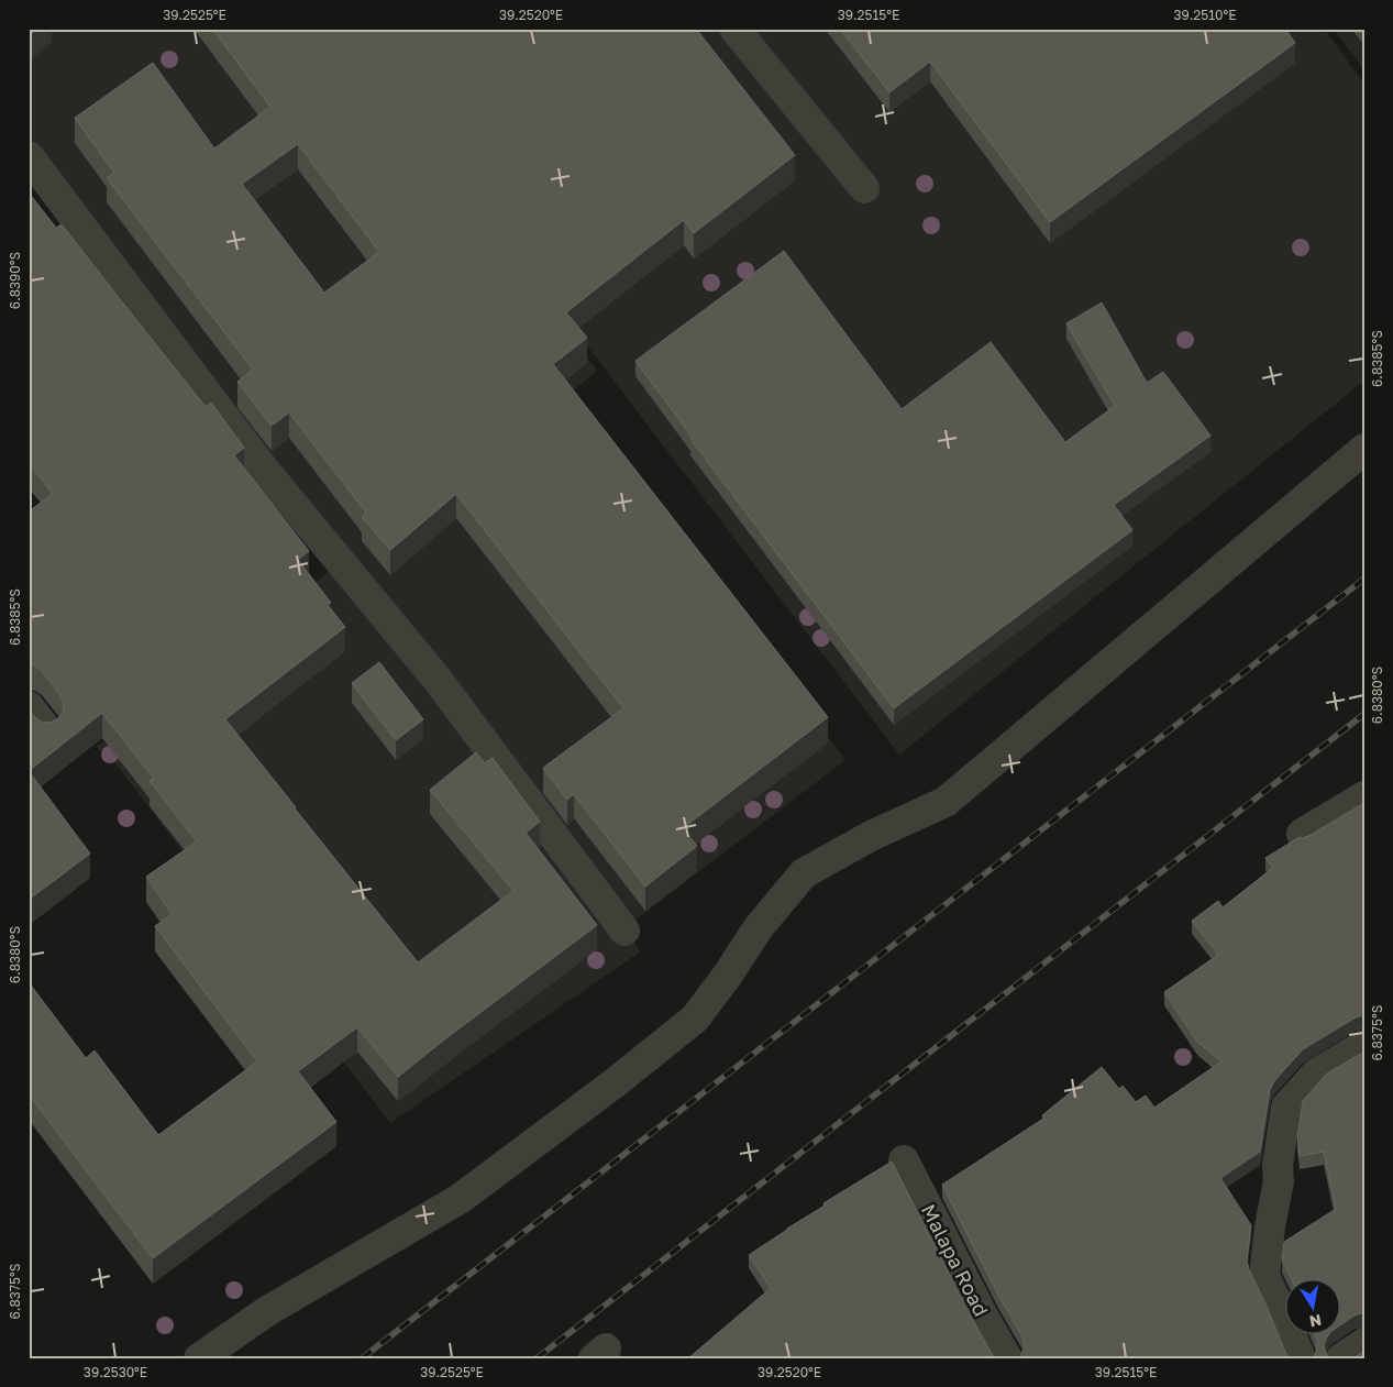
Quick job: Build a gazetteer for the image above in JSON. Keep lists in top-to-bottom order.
{
  "streets": {
    "street": ["Malapa Road"]
  },
  "north": "bottom",
  "coordinates": [
    "39.2525°E",
    "39.2520°E",
    "39.2515°E",
    "39.2510°E",
    "6.8390°S",
    "6.8385°S",
    "6.8380°S",
    "6.8375°S",
    "39.2530°E"
  ]
}
